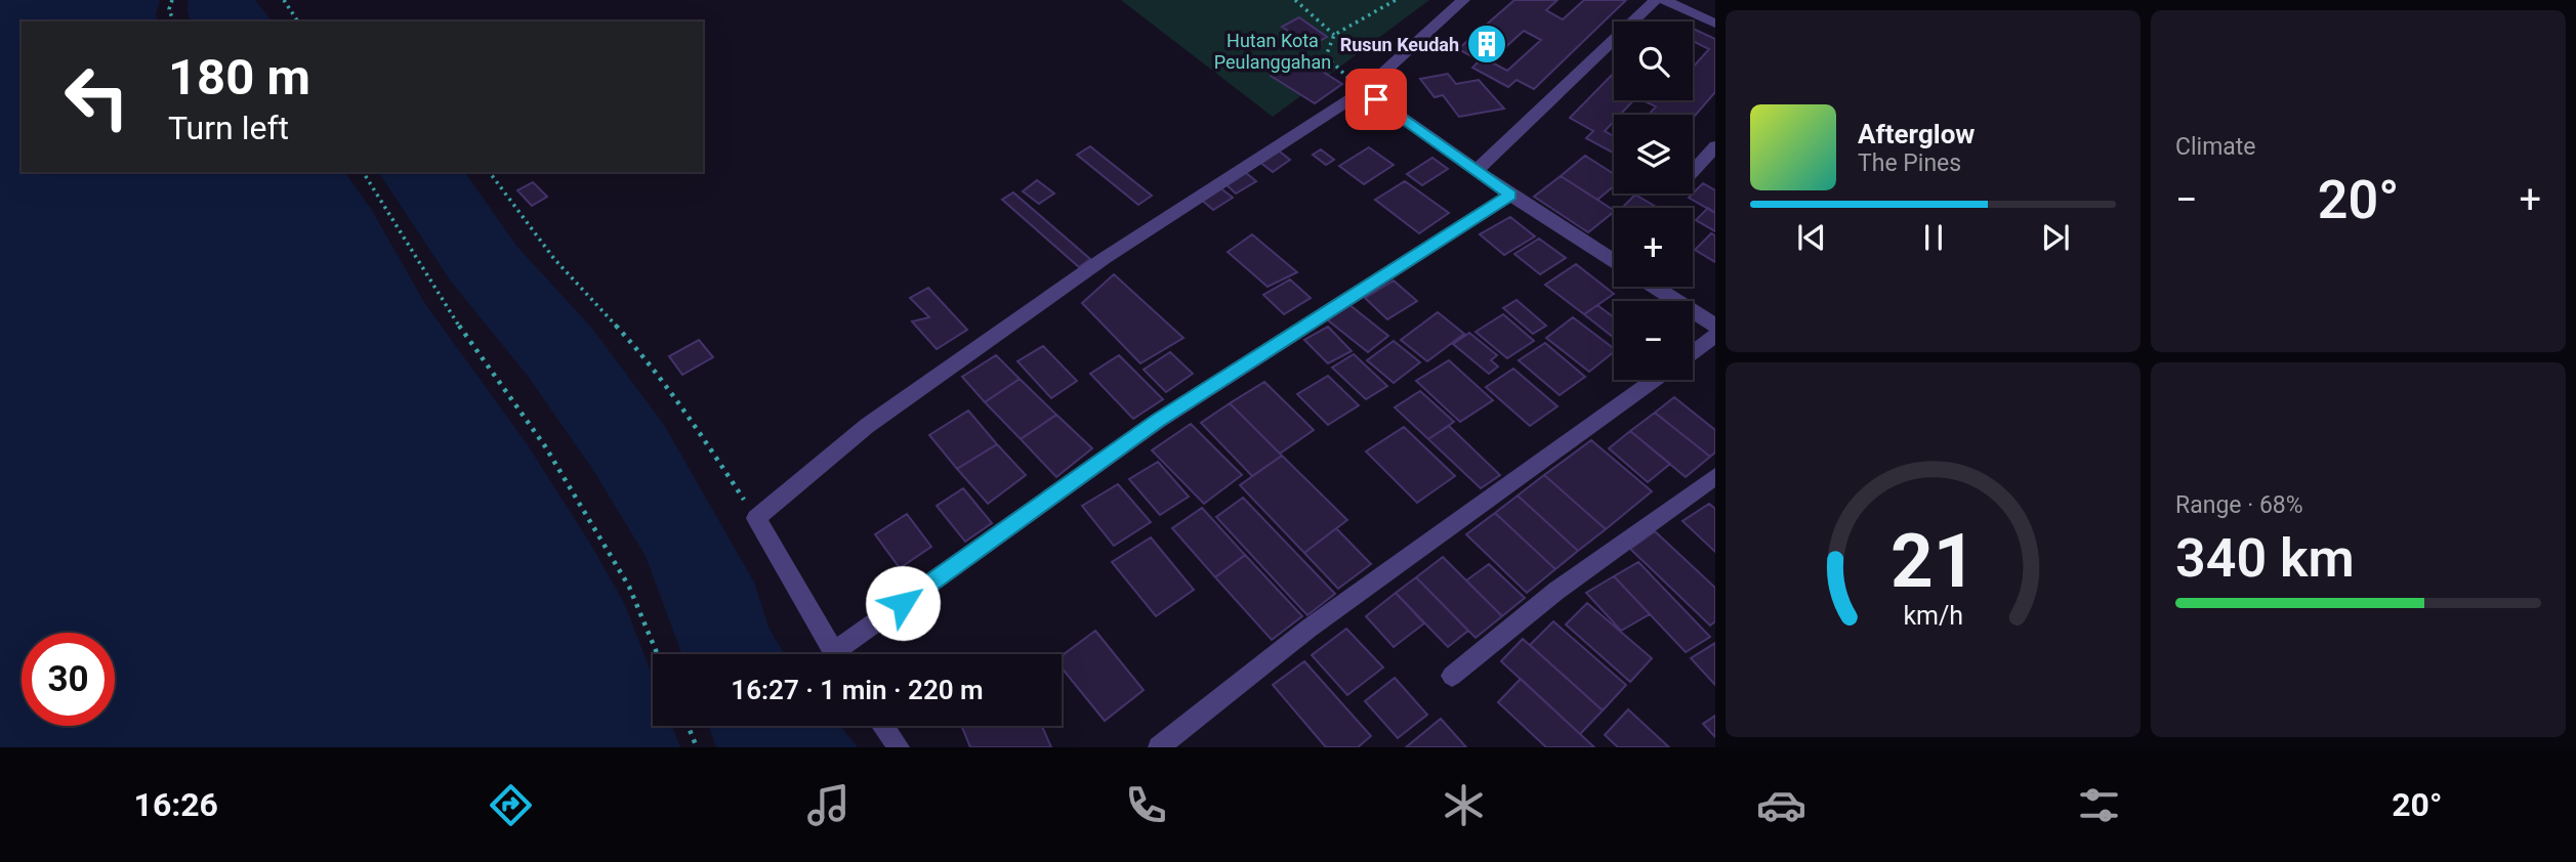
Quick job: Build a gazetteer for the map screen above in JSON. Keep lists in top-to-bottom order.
{
  "parks": ["Hutan Kota Peulanggahan"],
  "places": {
    "building": ["Rusun Keudah"]
  },
  "page": {
    "tile": [
      "Climate",
      ["Range · 68%", "340 km"]
    ],
    "map_buttons": ["+", "−"],
    "turn": ["180 m", "Turn left"],
    "song": ["Afterglow", "The Pines"],
    "heat": ["−", "20°", "+"],
    "limit": "30",
    "trip": "16:27 · 1 min · 220 m",
    "tabs": ["16:26", "20°"],
    "gauge": ["21", "km/h"]
  }
}
